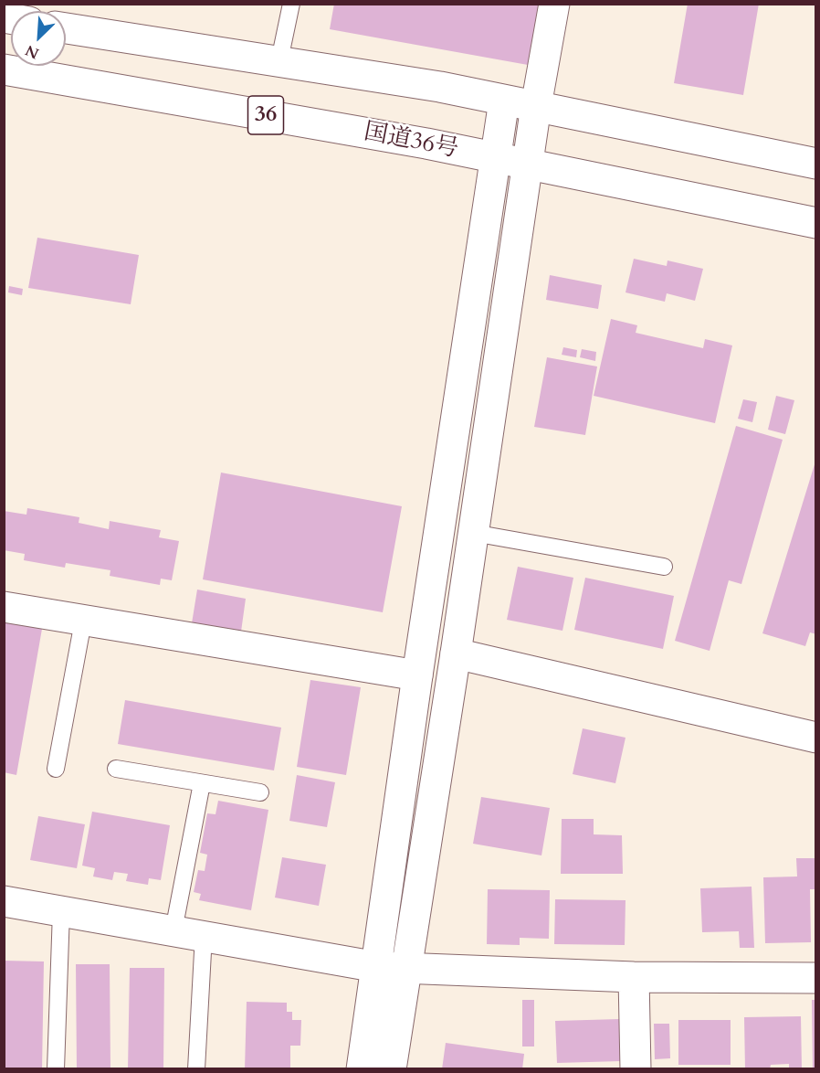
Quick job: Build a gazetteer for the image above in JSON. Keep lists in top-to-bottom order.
{
  "streets": {
    "main road": ["36", "国道36号"]
  },
  "north": "bottom left"
}
